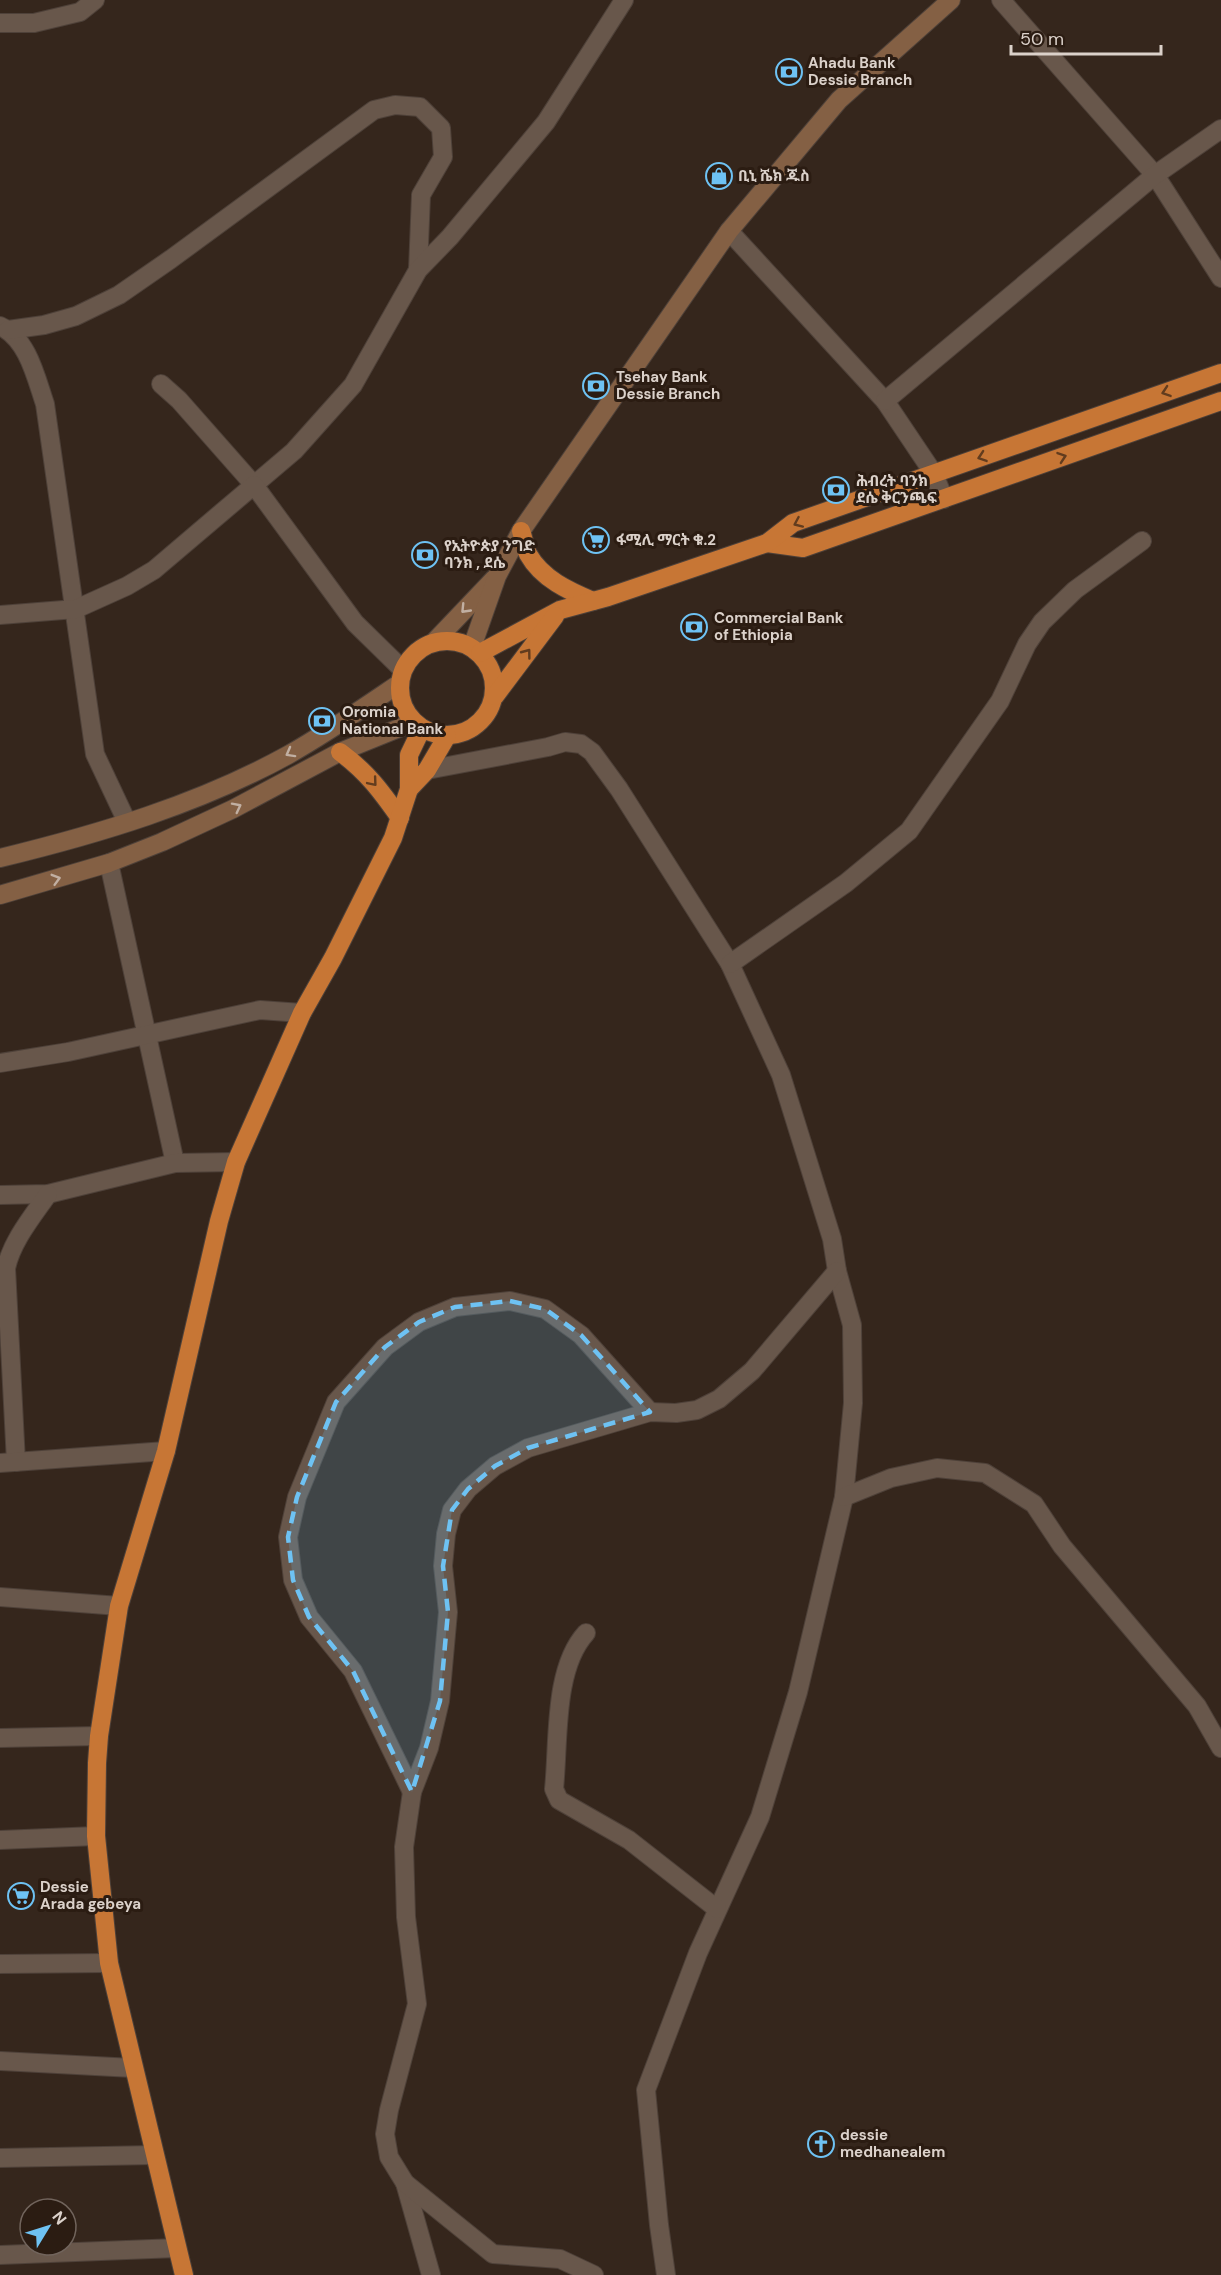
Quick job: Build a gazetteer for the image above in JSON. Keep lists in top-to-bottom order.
{
  "places": {
    "bank": [
      "Ahadu Bank Dessie Branch",
      "Tsehay Bank Dessie Branch",
      "ሕብረት ባንክ ደሴ ቅርንጫፍ",
      "የኢትዮጵያ ንግድ ባንክ , ደሴ",
      "Commercial Bank of Ethiopia",
      "Oromia National Bank"
    ],
    "shop": ["ቢኒ ሼክ ጁስ"],
    "supermarket": ["ፋሚሊ ማርት ቁ.2", "Dessie Arada gebeya"],
    "church": ["dessie medhanealem"]
  },
  "scale_bar": "50 m",
  "north": "top right"
}
